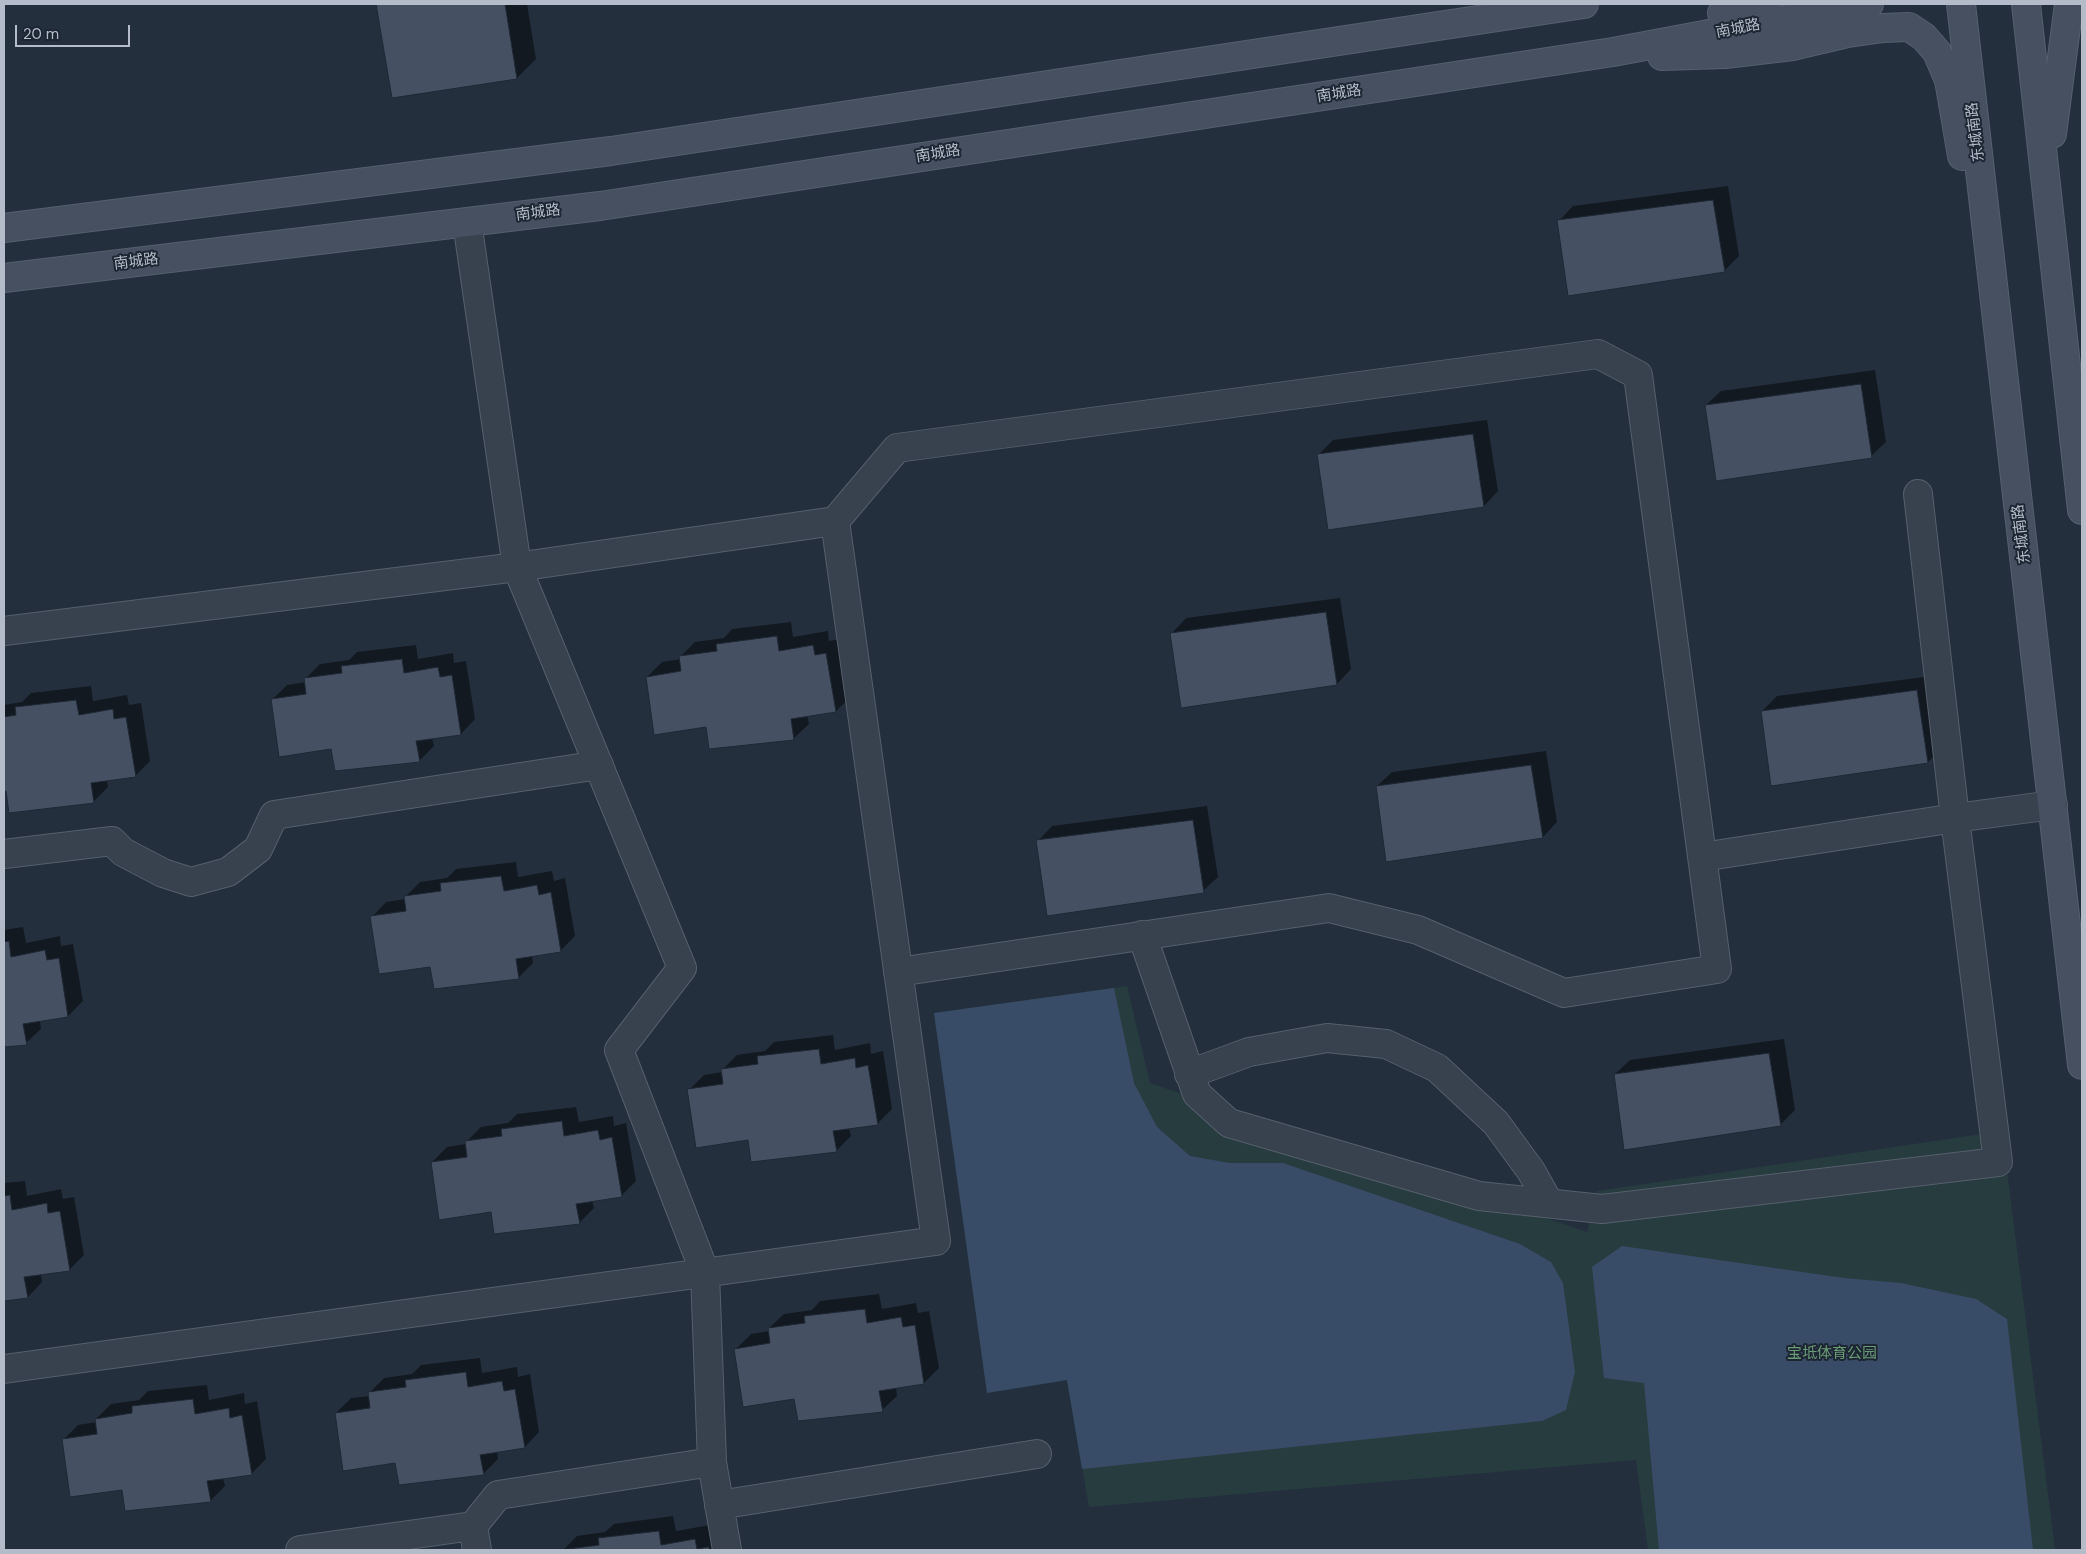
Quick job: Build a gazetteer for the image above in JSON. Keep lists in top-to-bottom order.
{
  "streets": {
    "main road": ["南城路", "东城南路"]
  },
  "parks": ["宝坻体育公园"],
  "scale_bar": "20 m"
}
